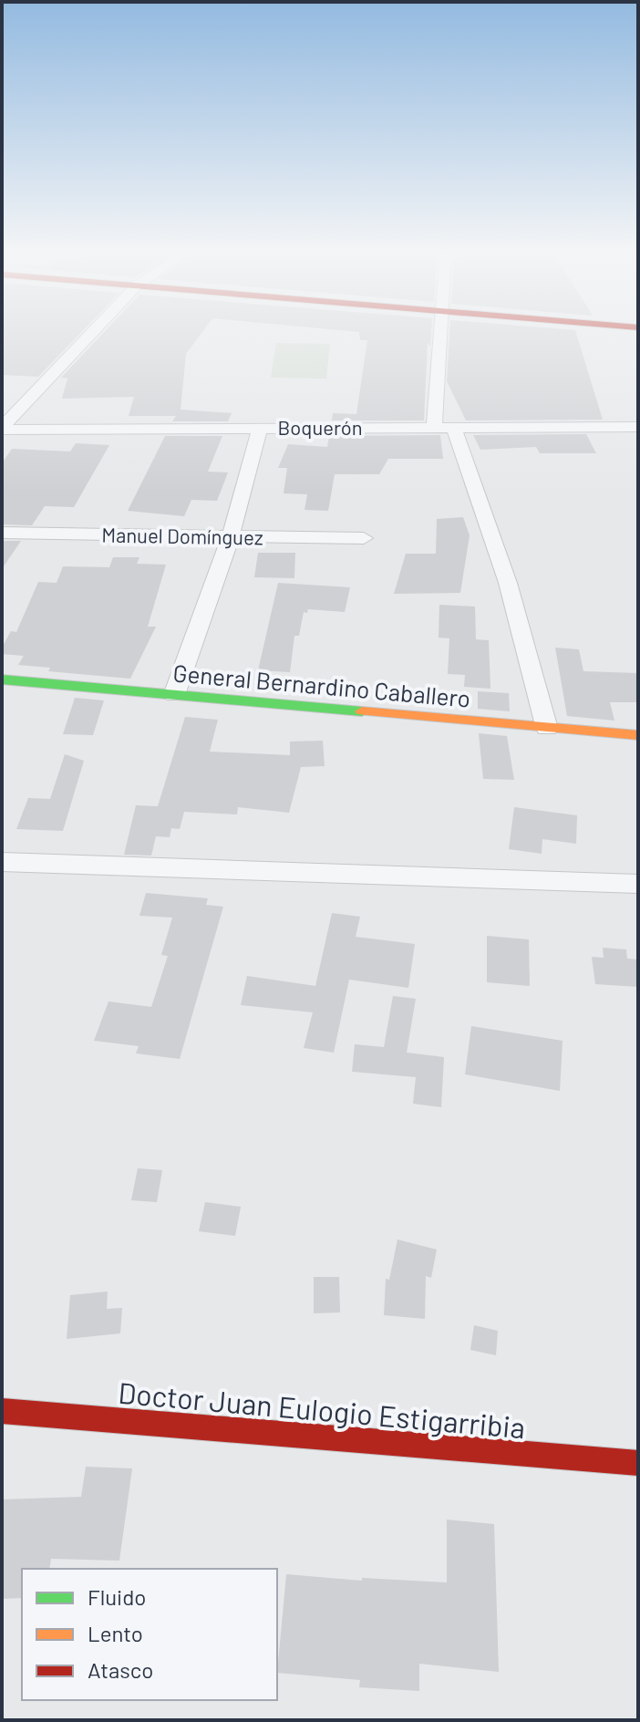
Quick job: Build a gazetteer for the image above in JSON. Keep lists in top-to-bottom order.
{
  "streets": {
    "street": [
      "Boquerón",
      "Manuel Domínguez",
      "General Bernardino Caballero",
      "Doctor Juan Eulogio Estigarribia"
    ]
  },
  "legend": ["Fluido", "Lento", "Atasco"]
}
